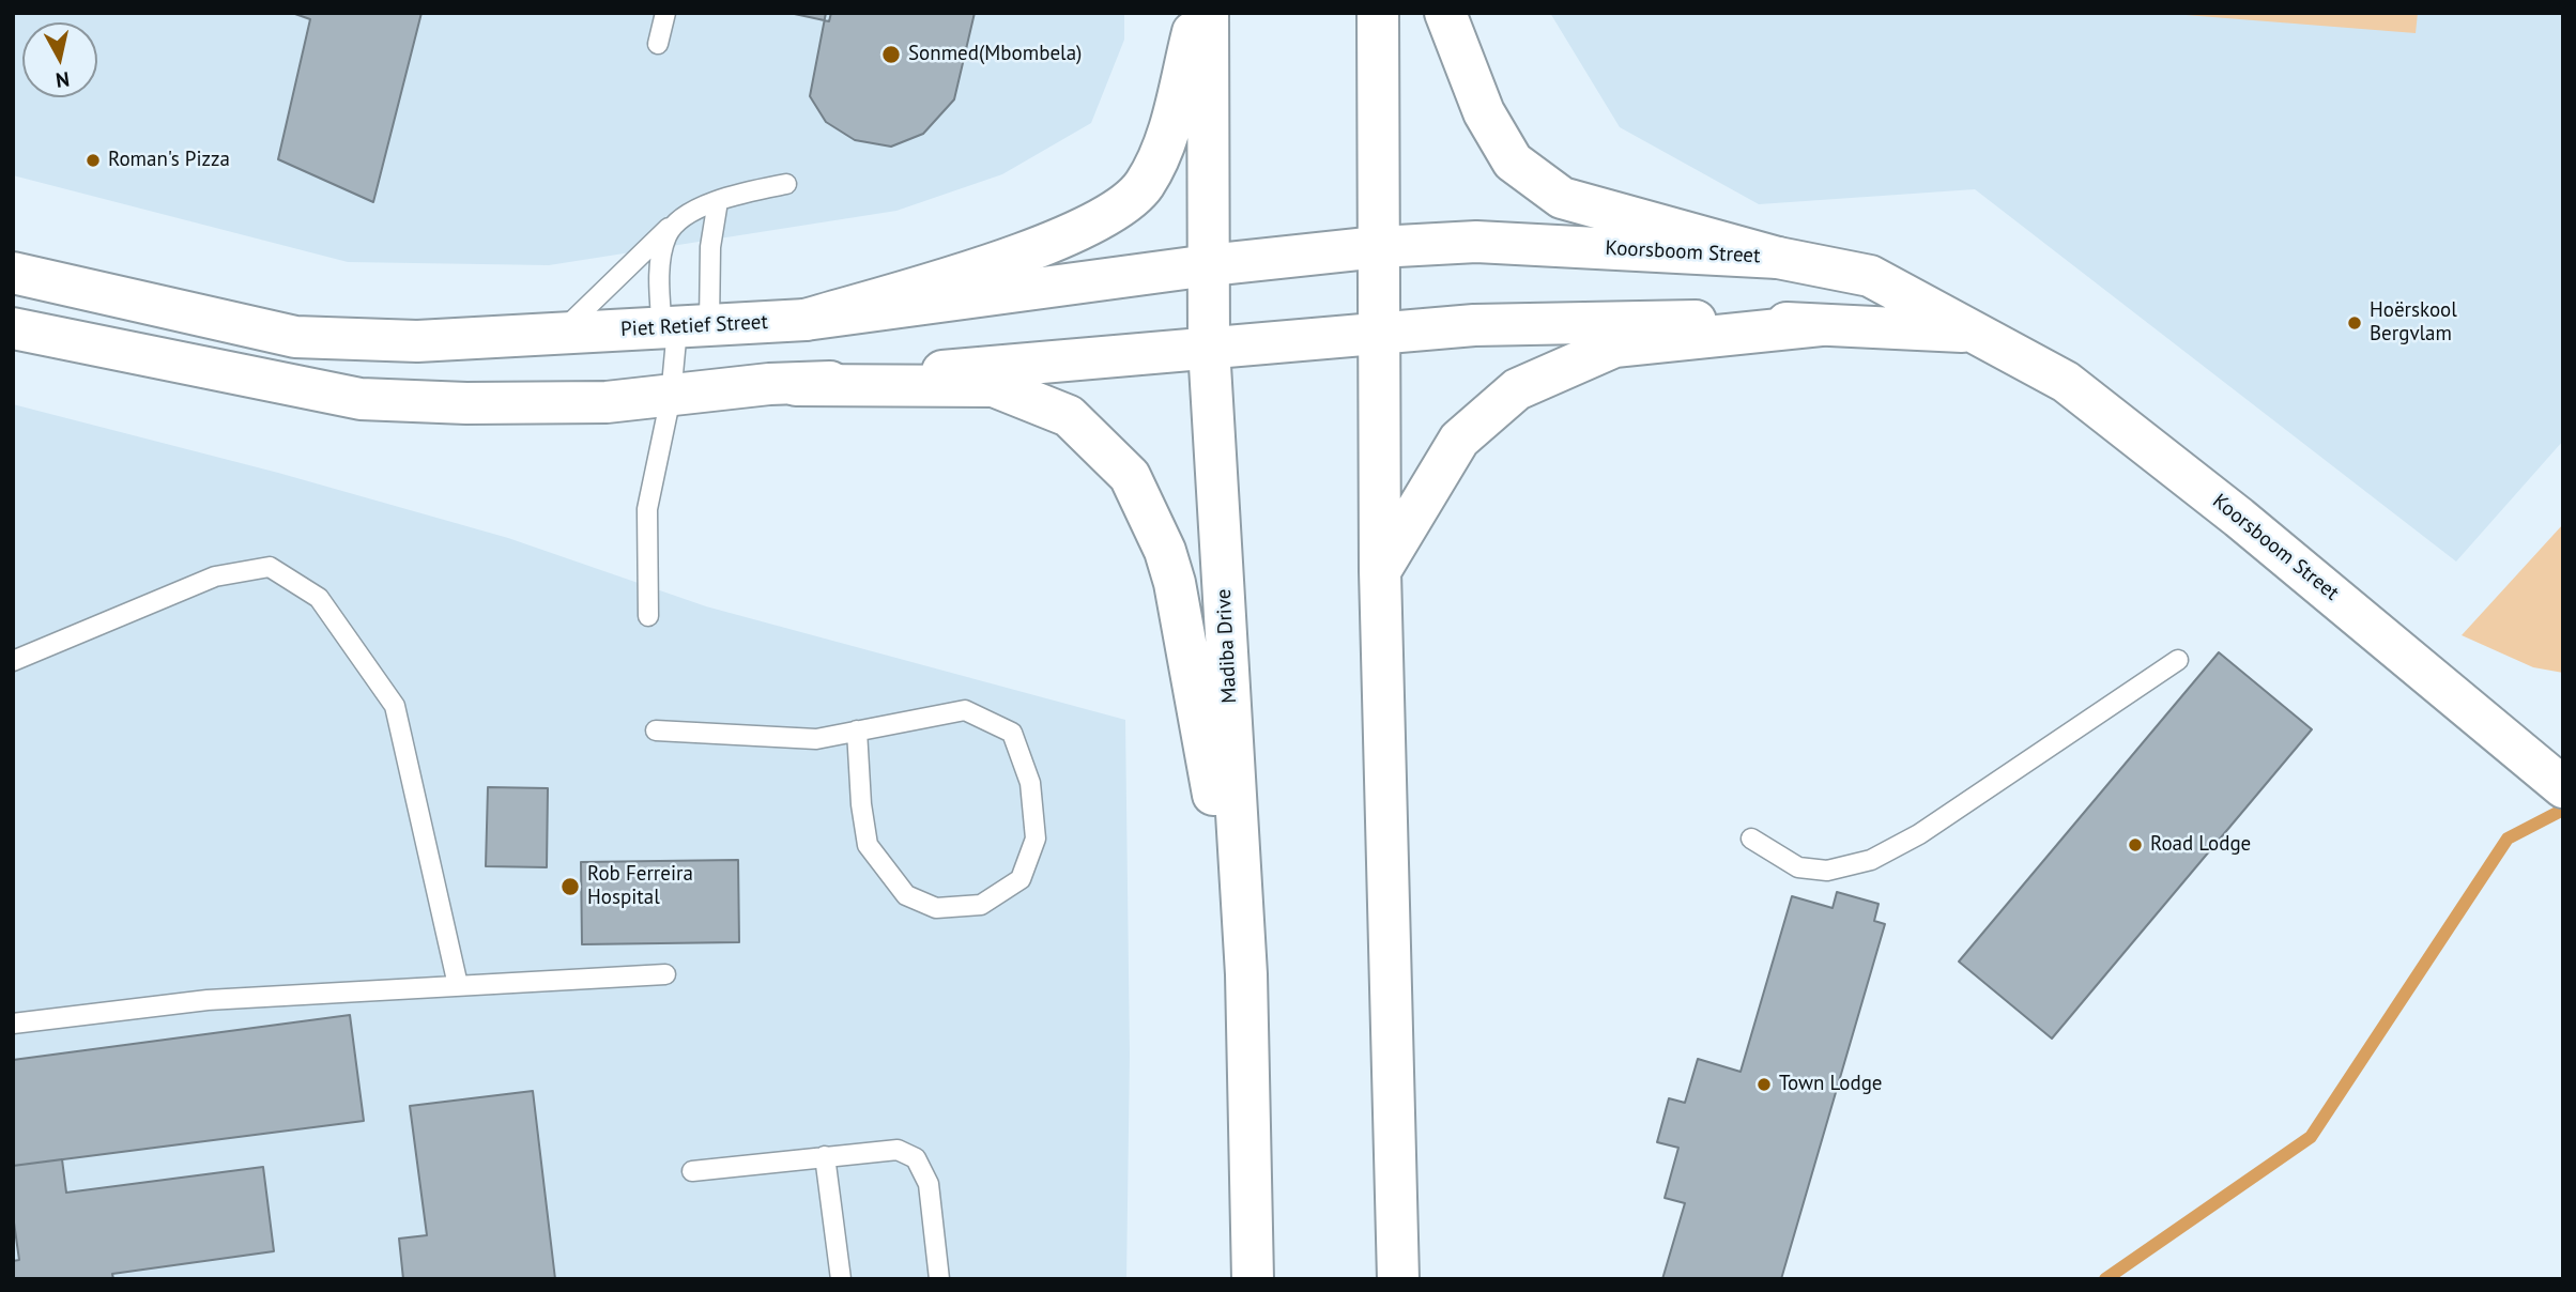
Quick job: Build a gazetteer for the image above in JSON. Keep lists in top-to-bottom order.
{
  "streets": {
    "main road": ["Koorsboom Street", "Piet Retief Street", "Madiba Drive"]
  },
  "crossings": [
    ["Koorsboom Street", "Piet Retief Street"],
    ["Piet Retief Street", "Madiba Drive"]
  ],
  "places": [
    "Sonmed(Mbombela)",
    "Roman's Pizza",
    "Hoërskool Bergvlam",
    "Road Lodge",
    "Rob Ferreira Hospital",
    "Town Lodge"
  ],
  "north": "bottom"
}
